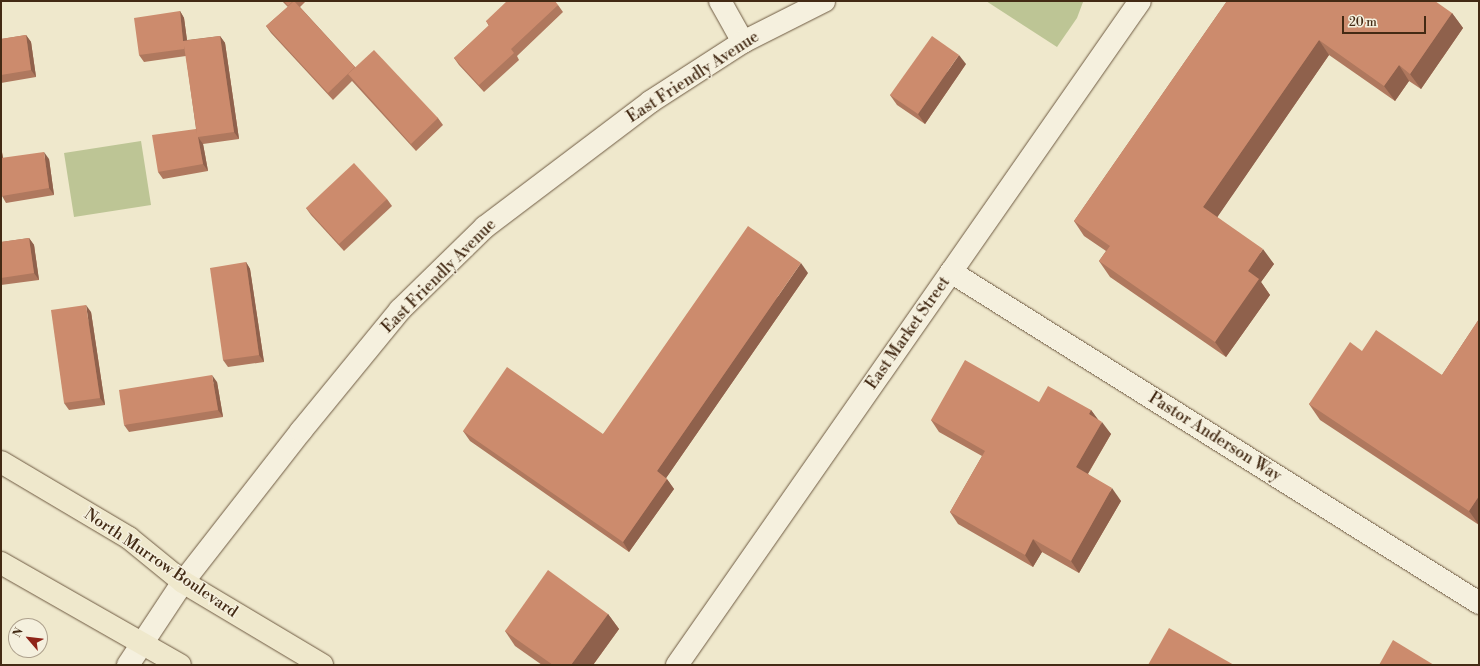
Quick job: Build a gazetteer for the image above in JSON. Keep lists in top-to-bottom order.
{
  "streets": {
    "main road": [
      "East Friendly Avenue",
      "East Market Street",
      "Pastor Anderson Way",
      "North Murrow Boulevard"
    ]
  },
  "crossings": [
    ["East Friendly Avenue", "North Murrow Boulevard"],
    ["East Market Street", "Pastor Anderson Way"]
  ],
  "scale_bar": "20 m",
  "north": "top left"
}
